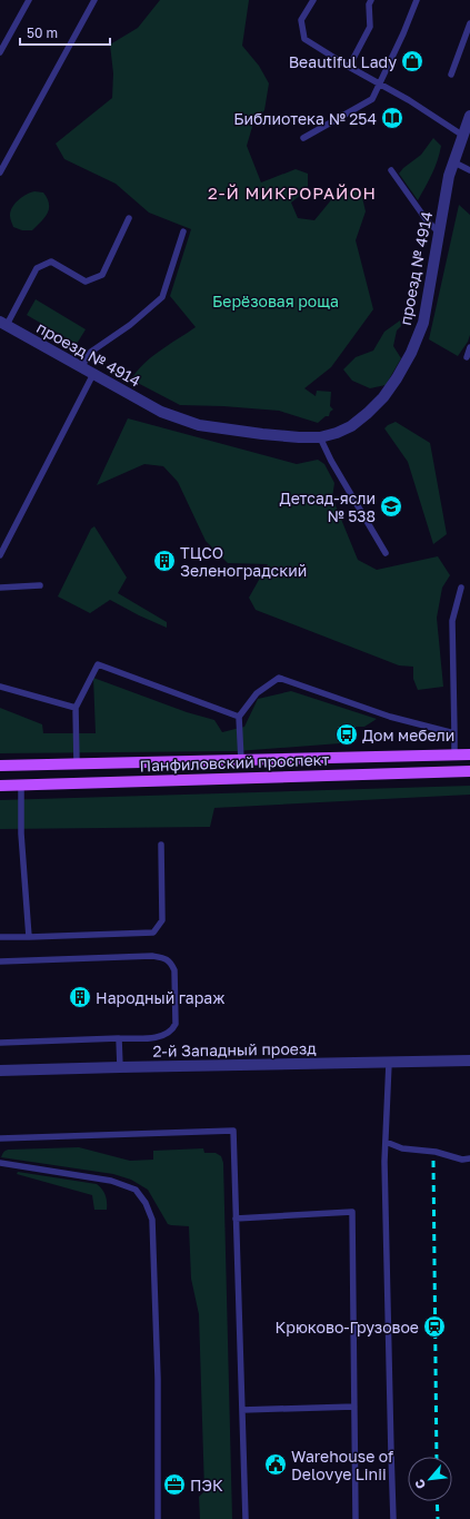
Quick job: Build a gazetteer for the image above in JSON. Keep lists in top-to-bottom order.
{
  "streets": {
    "main road": ["Панфиловский проспект"],
    "street": ["проезд № 4914", "2-й Западный проезд"]
  },
  "districts": ["2-Й МИКРОРАЙОН"],
  "parks": ["Берёзовая роща"],
  "places": {
    "shop": ["Beautiful Lady"],
    "library": ["Библиотека № 254"],
    "school or university": ["Детсад-ясли № 538"],
    "building": ["ТЦСО Зеленоградский", "Народный гараж"],
    "bus stop": ["Дом мебели"],
    "station": ["Крюково-Грузовое"],
    "public building": ["Warehouse of Delovye Linii"],
    "office": ["ПЭК"]
  },
  "scale_bar": "50 m",
  "north": "bottom left"
}
